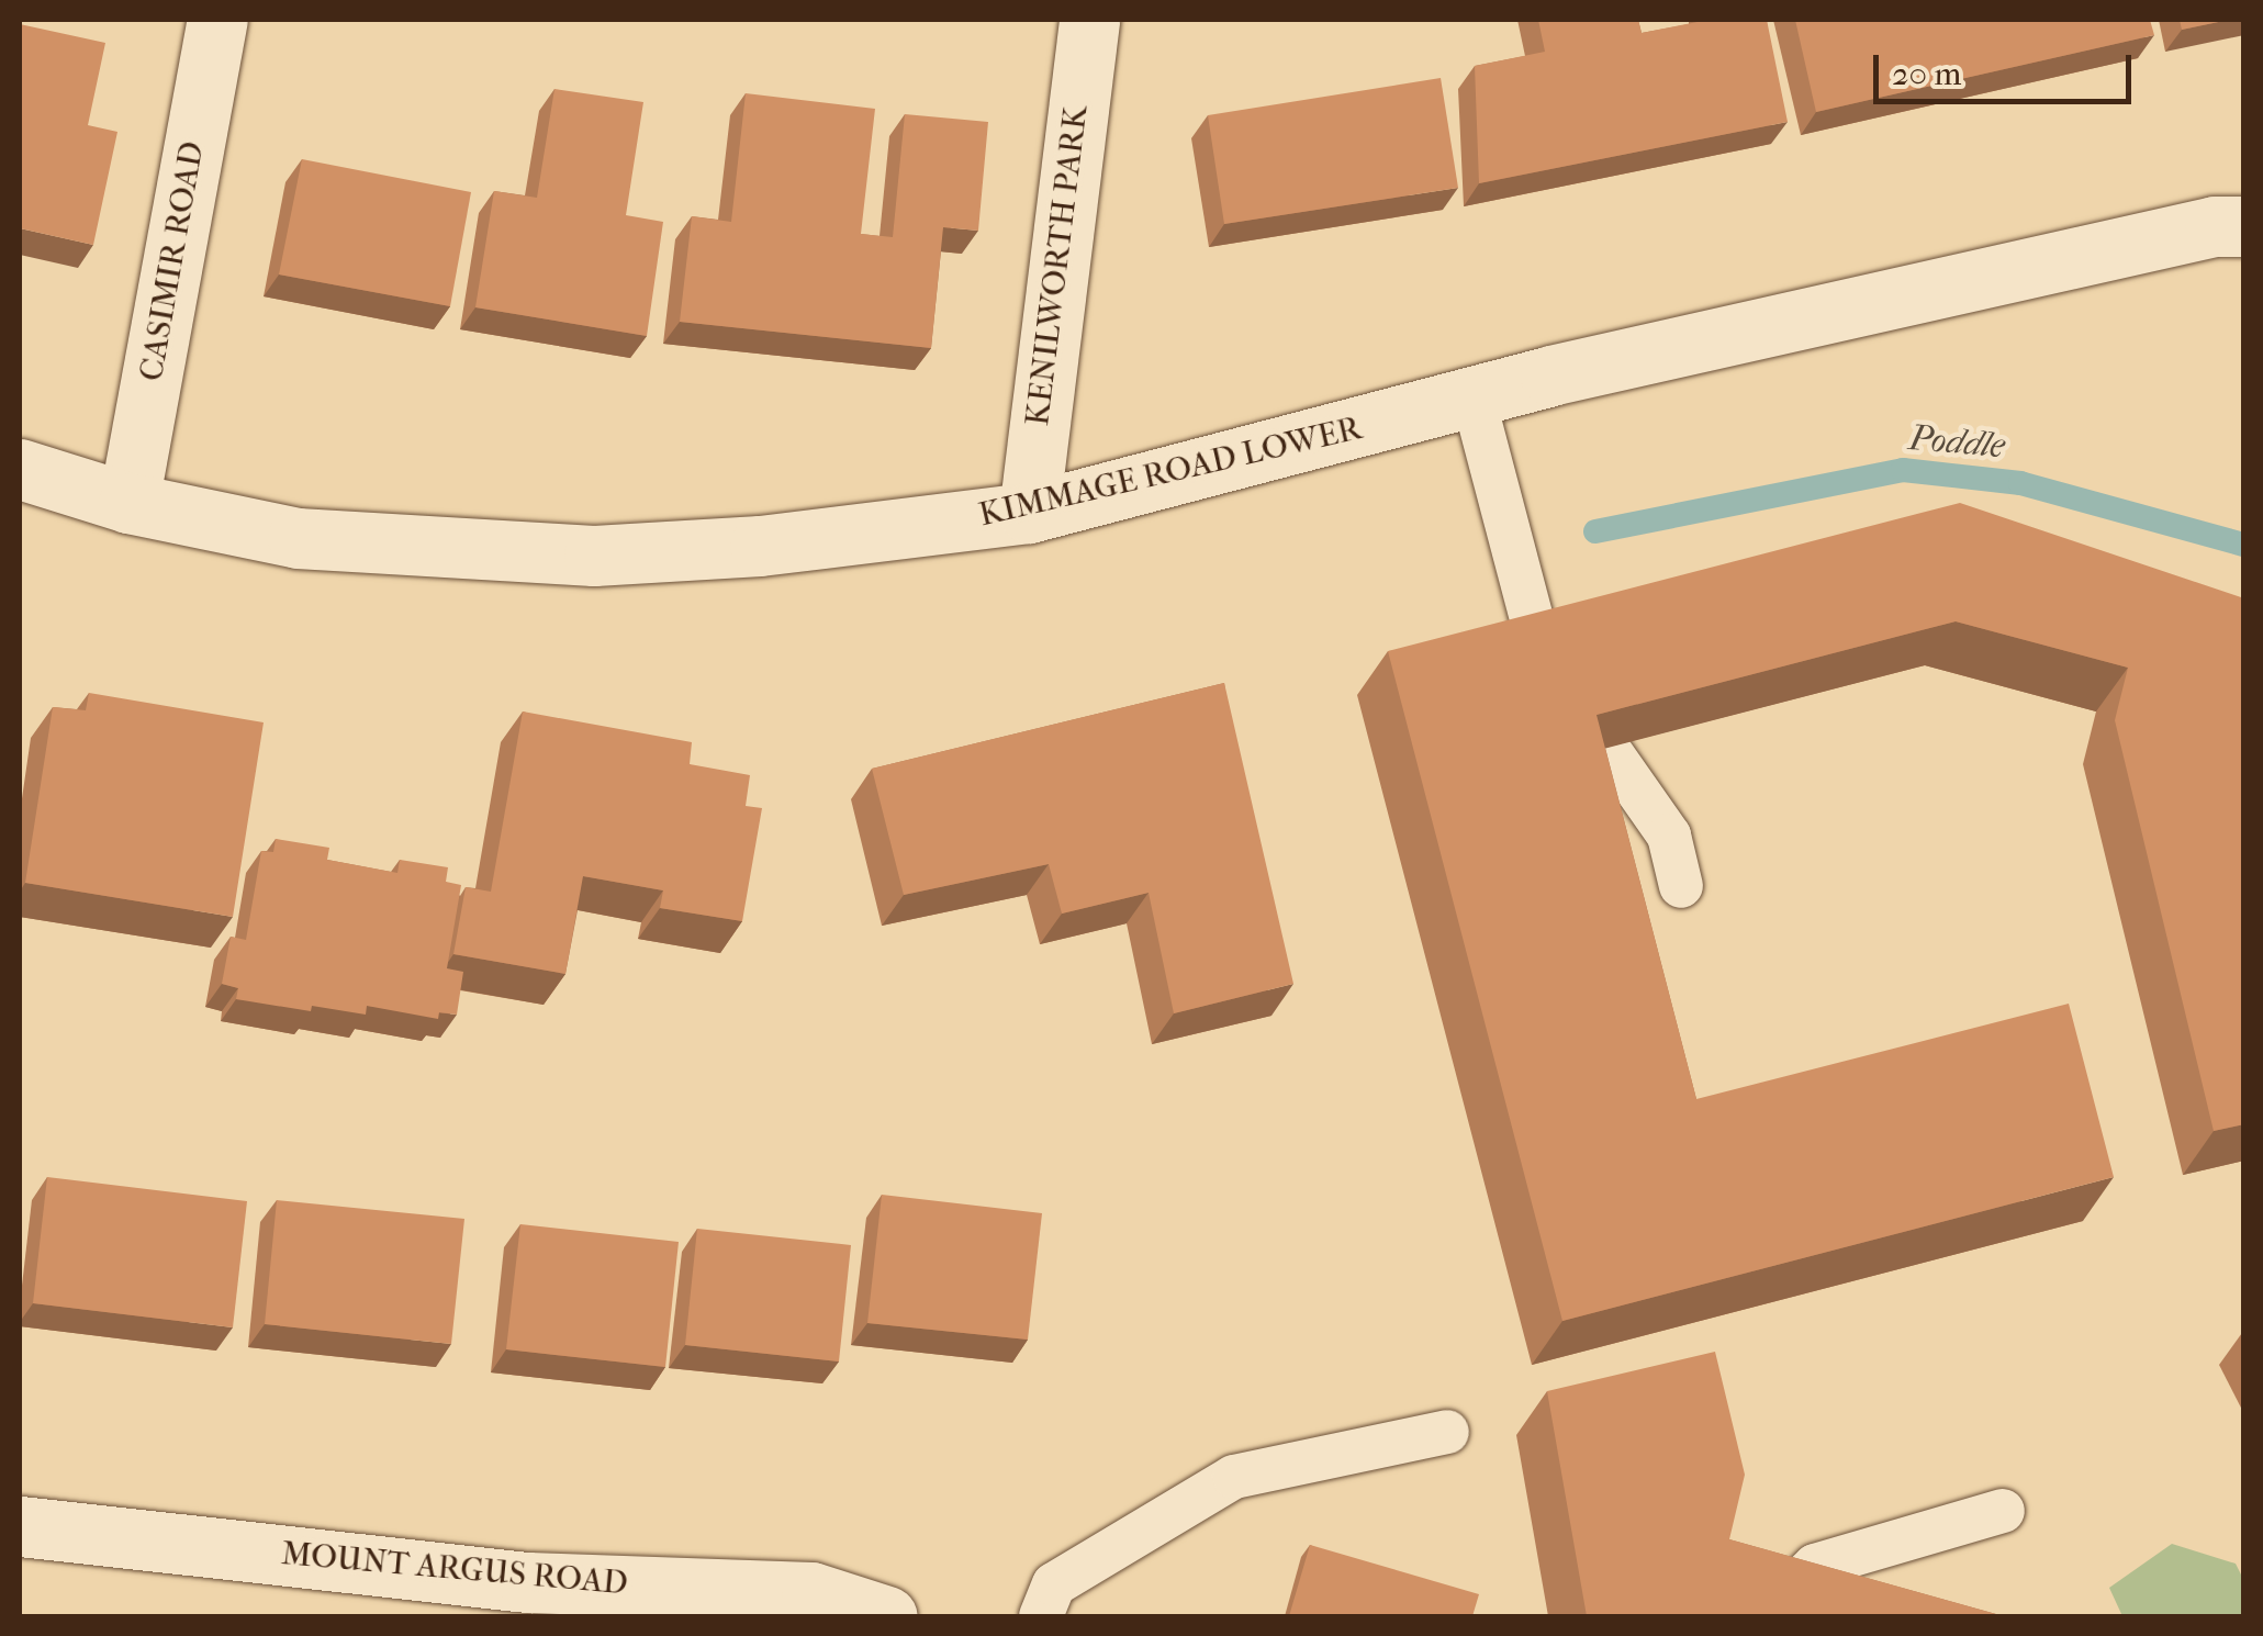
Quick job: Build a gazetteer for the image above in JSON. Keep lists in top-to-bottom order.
{
  "streets": {
    "main road": [
      "CASIMIR ROAD",
      "KENILWORTH PARK",
      "KIMMAGE ROAD LOWER",
      "MOUNT ARGUS ROAD"
    ]
  },
  "crossings": [
    ["CASIMIR ROAD", "KIMMAGE ROAD LOWER"],
    ["KENILWORTH PARK", "KIMMAGE ROAD LOWER"]
  ],
  "water": ["Poddle"],
  "scale_bar": "20 m"
}
